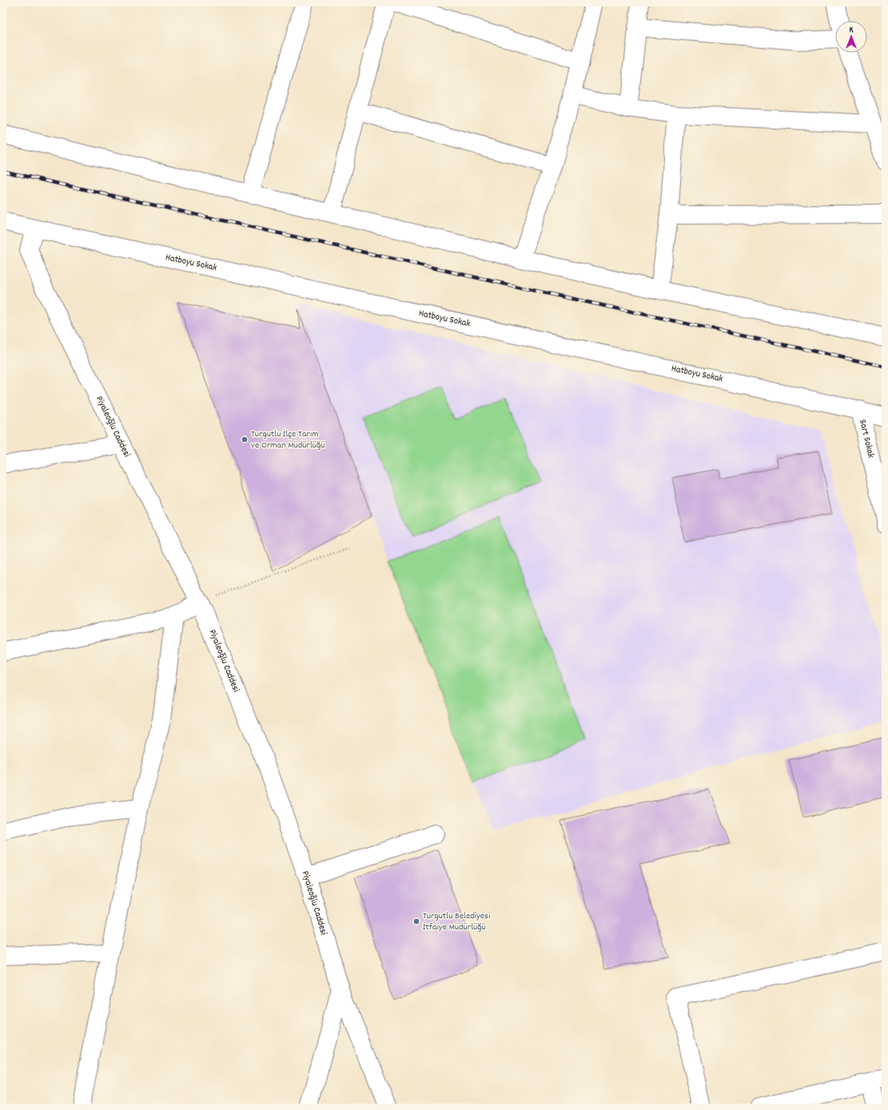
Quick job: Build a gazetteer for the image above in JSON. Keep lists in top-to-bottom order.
{
  "streets": {
    "street": ["Hatboyu Sokak", "Piyaleoğlu Caddesi", "Sart Sokak"]
  },
  "crossings": [
    ["Hatboyu Sokak", "Piyaleoğlu Caddesi"],
    ["Hatboyu Sokak", "Sart Sokak"]
  ],
  "places": ["Turgutlu İlçe Tarım ve Orman Müdürlüğü", "Turgutlu Belediyesi İtfaiye Müdürlüğü"],
  "north": "top"
}
